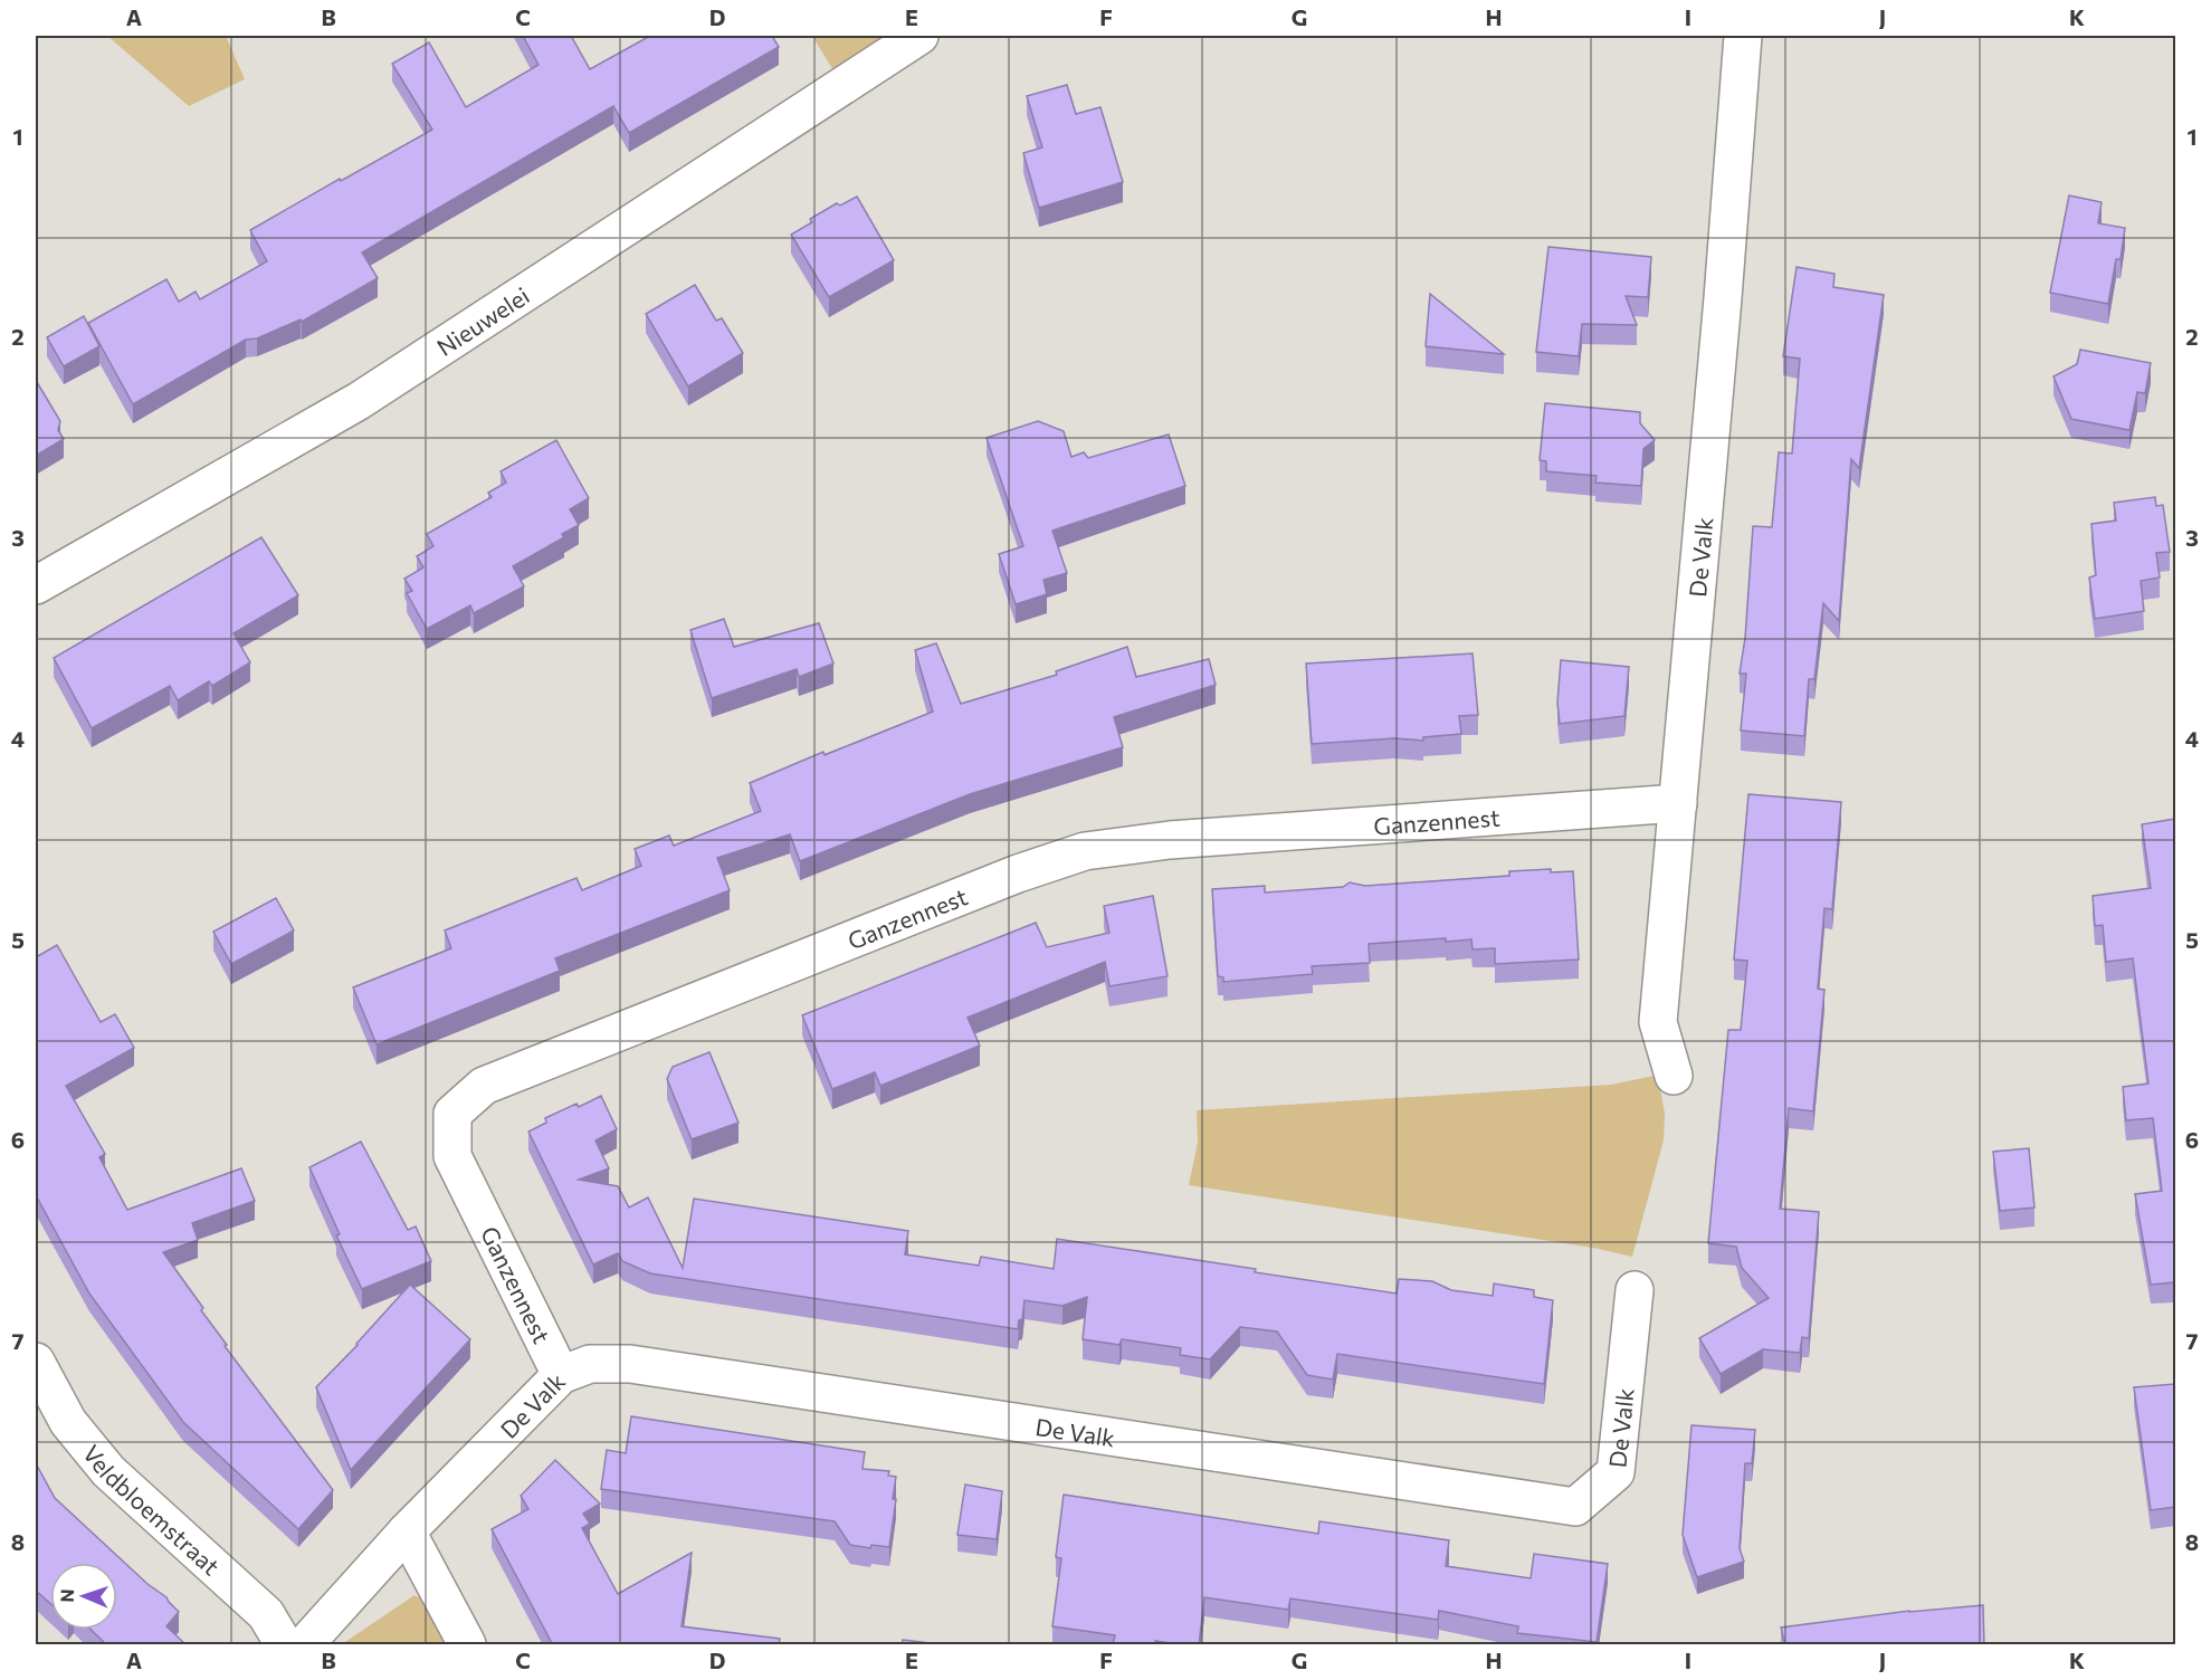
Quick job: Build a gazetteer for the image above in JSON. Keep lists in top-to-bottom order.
{
  "streets": {
    "street": [
      "Nieuwelei",
      "De Valk",
      "Ganzennest",
      "Veldbloemstraat"
    ]
  },
  "crossings": [
    ["De Valk", "Ganzennest"]
  ],
  "north": "left",
  "grid": {
    "columns": [
      "A",
      "B",
      "C",
      "D",
      "E",
      "F",
      "G",
      "H",
      "I",
      "J",
      "K"
    ],
    "rows": [
      "1",
      "2",
      "3",
      "4",
      "5",
      "6",
      "7",
      "8"
    ]
  }
}
